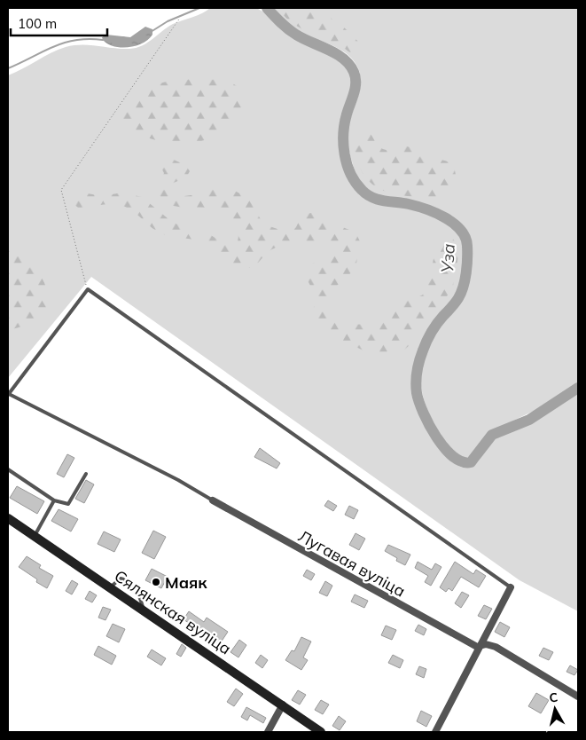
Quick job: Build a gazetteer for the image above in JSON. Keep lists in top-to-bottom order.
{
  "streets": {
    "street": ["Лугавая вуліца", "Сялянская вуліца"]
  },
  "water": ["Уза"],
  "places": ["Маяк"],
  "scale_bar": "100 m",
  "north": "top"
}
